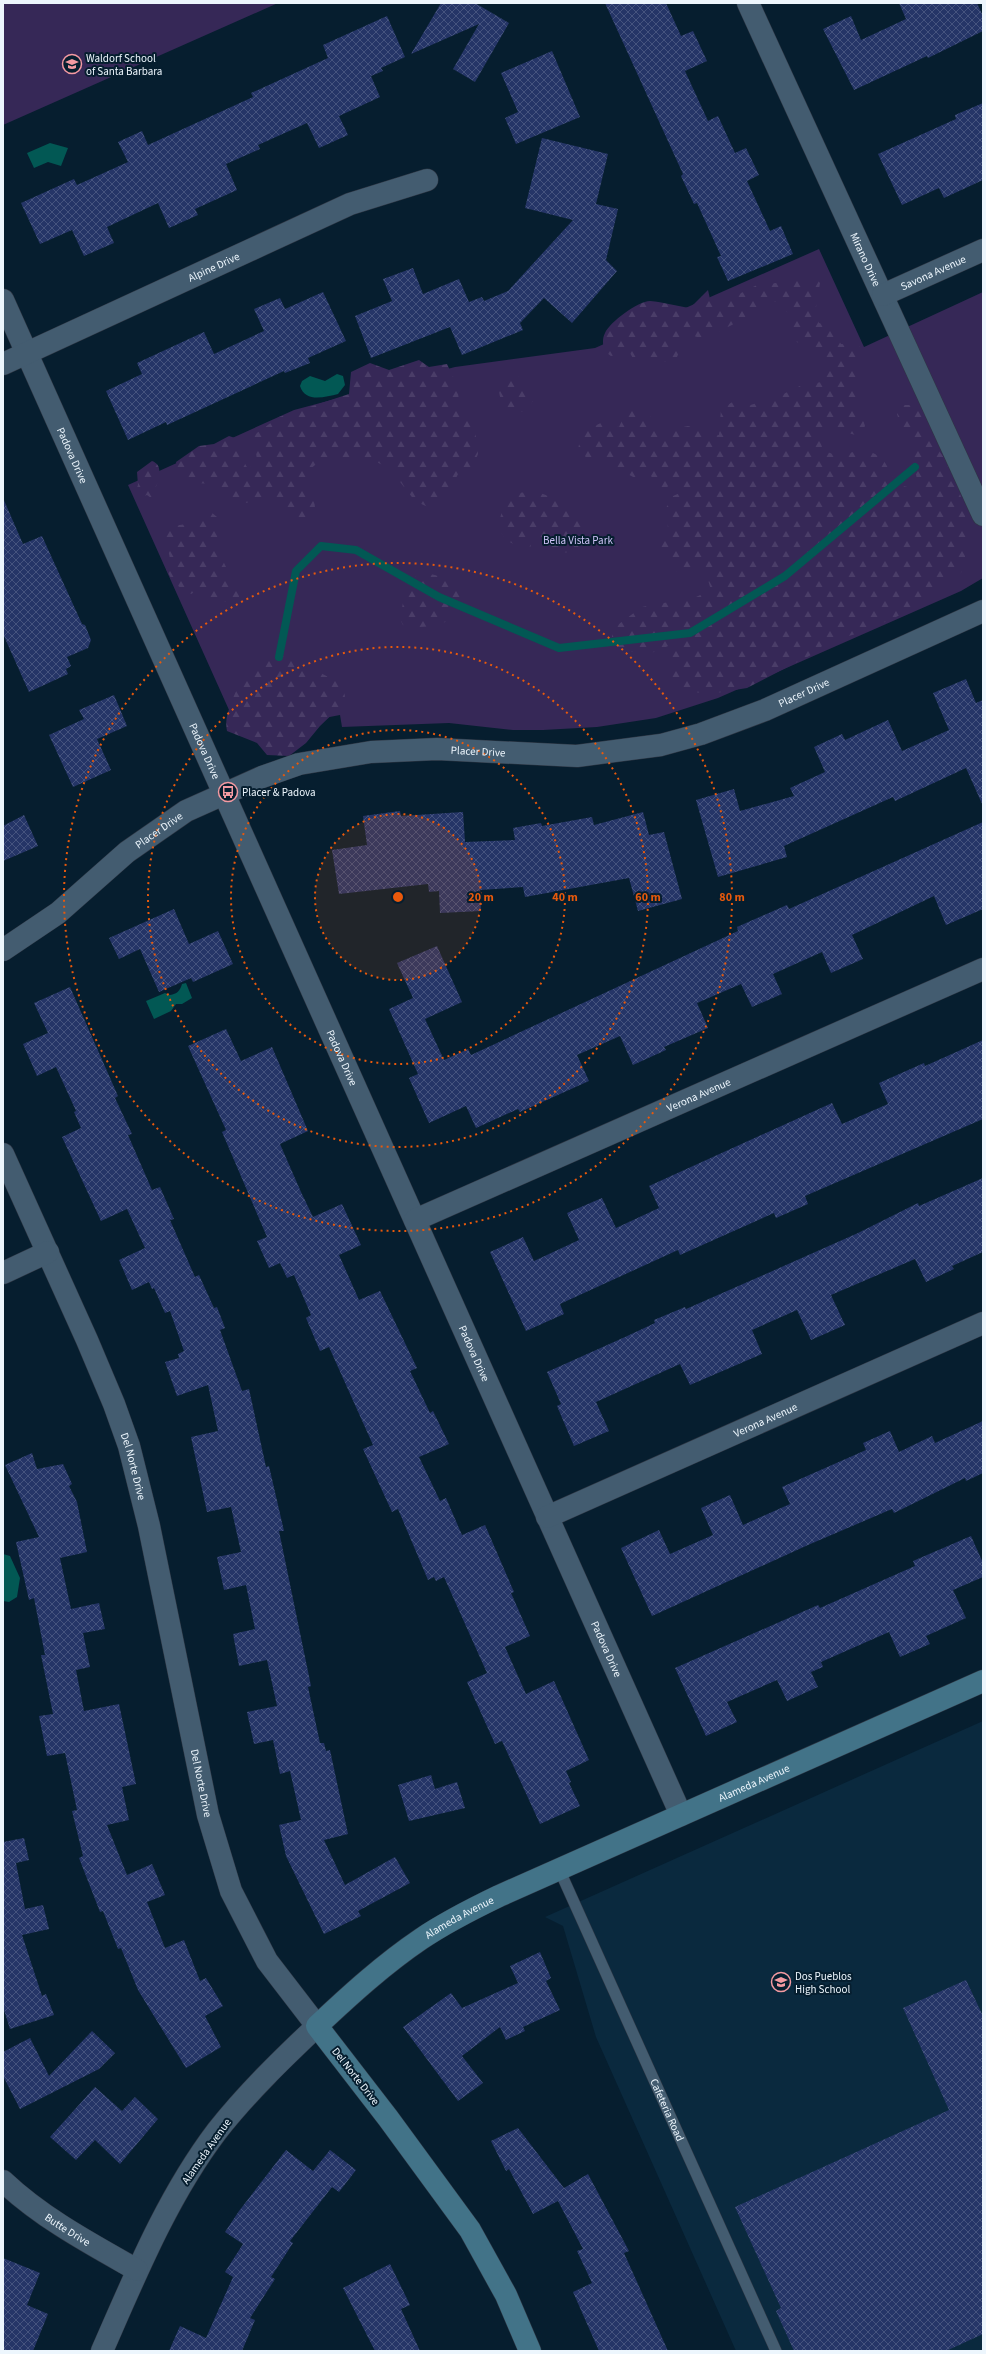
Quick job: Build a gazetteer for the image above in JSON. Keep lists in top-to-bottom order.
{
  "streets": {
    "street": [
      "Mirano Drive",
      "Alpine Drive",
      "Savona Avenue",
      "Padova Drive",
      "Placer Drive",
      "Verona Avenue",
      "Del Norte Drive",
      "Alameda Avenue",
      "Butte Drive"
    ],
    "lane": ["Cafeteria Road"]
  },
  "crossings": [
    ["Mirano Drive", "Savona Avenue"],
    ["Alpine Drive", "Padova Drive"],
    ["Padova Drive", "Placer Drive"],
    ["Padova Drive", "Verona Avenue"],
    ["Padova Drive", "Alameda Avenue"],
    ["Del Norte Drive", "Alameda Avenue"],
    ["Alameda Avenue", "Cafeteria Road"],
    ["Alameda Avenue", "Butte Drive"]
  ],
  "parks": ["Bella Vista Park"],
  "places": {
    "school or university": ["Waldorf School of Santa Barbara", "Dos Pueblos High School"],
    "bus stop": ["Placer & Padova"]
  },
  "rings": [
    "20 m",
    "40 m",
    "60 m",
    "80 m"
  ]
}
